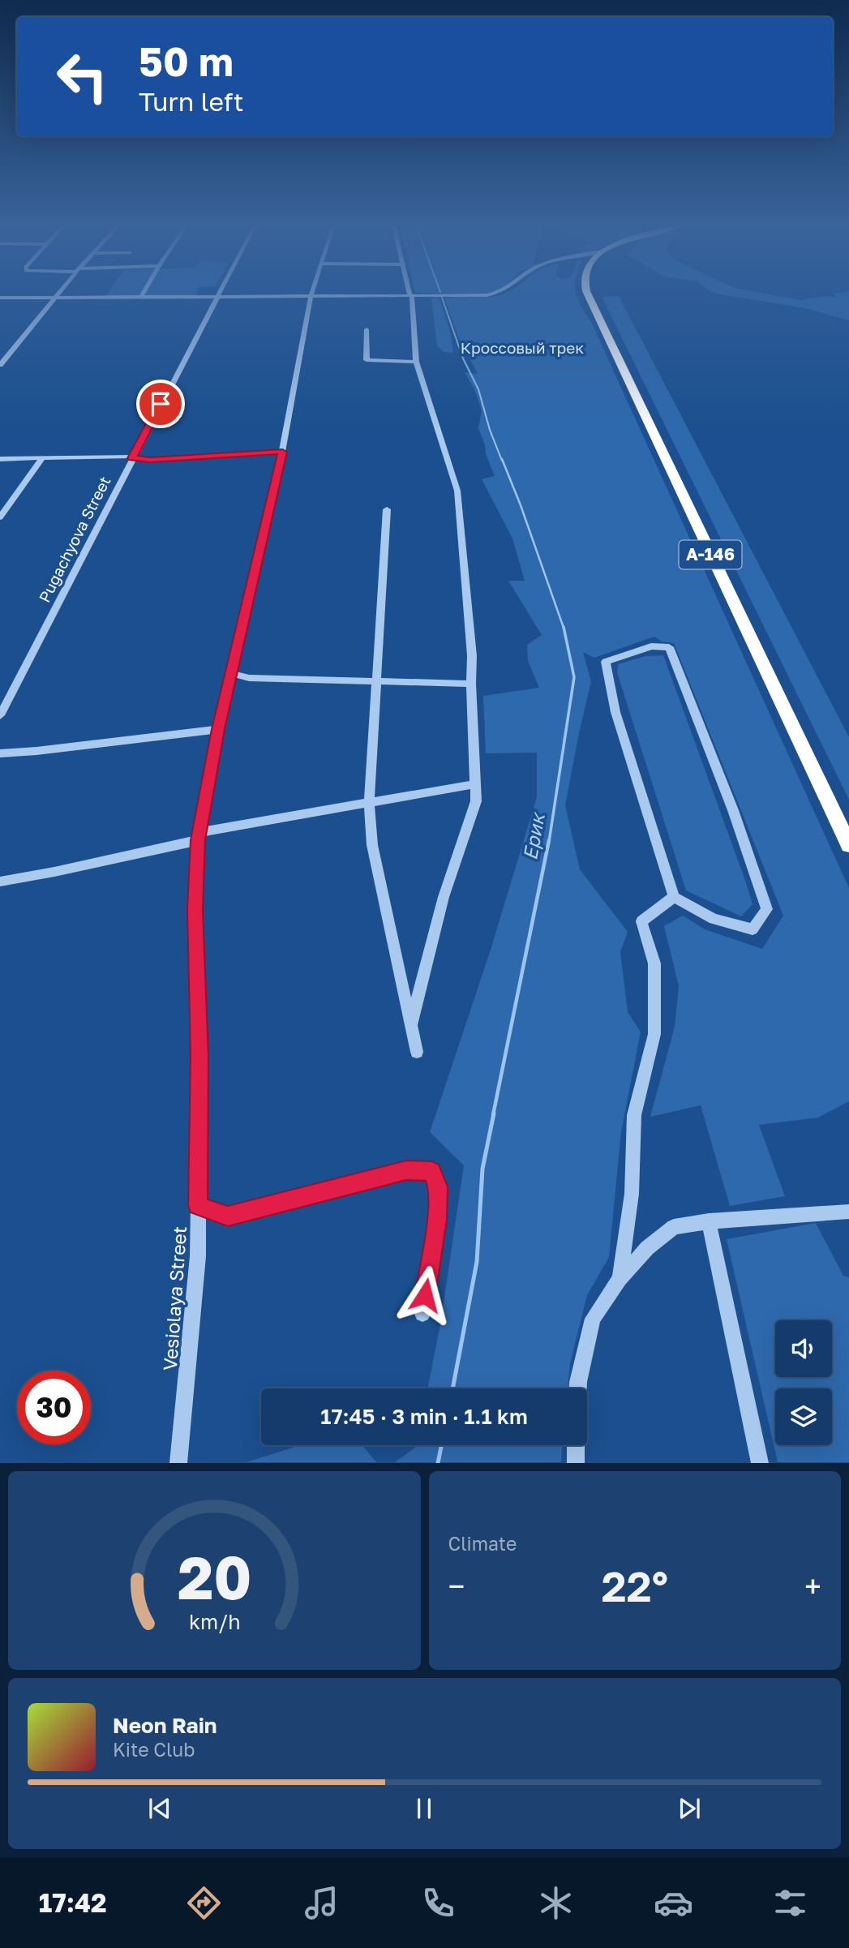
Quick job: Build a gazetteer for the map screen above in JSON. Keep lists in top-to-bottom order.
{
  "streets": {
    "highway": ["А-146"],
    "street": ["Pugachyova Street", "Vesiolaya Street"]
  },
  "water": ["Ерик"],
  "parks": ["Кроссовый трек"],
  "page": {
    "turn": ["50 m", "Turn left"],
    "limit": "30",
    "trip": "17:45 · 3 min · 1.1 km",
    "tile": "Climate",
    "heat": ["−", "22°", "+"],
    "song": ["Neon Rain", "Kite Club"],
    "tabs": "17:42",
    "gauge": ["20", "km/h"]
  }
}
